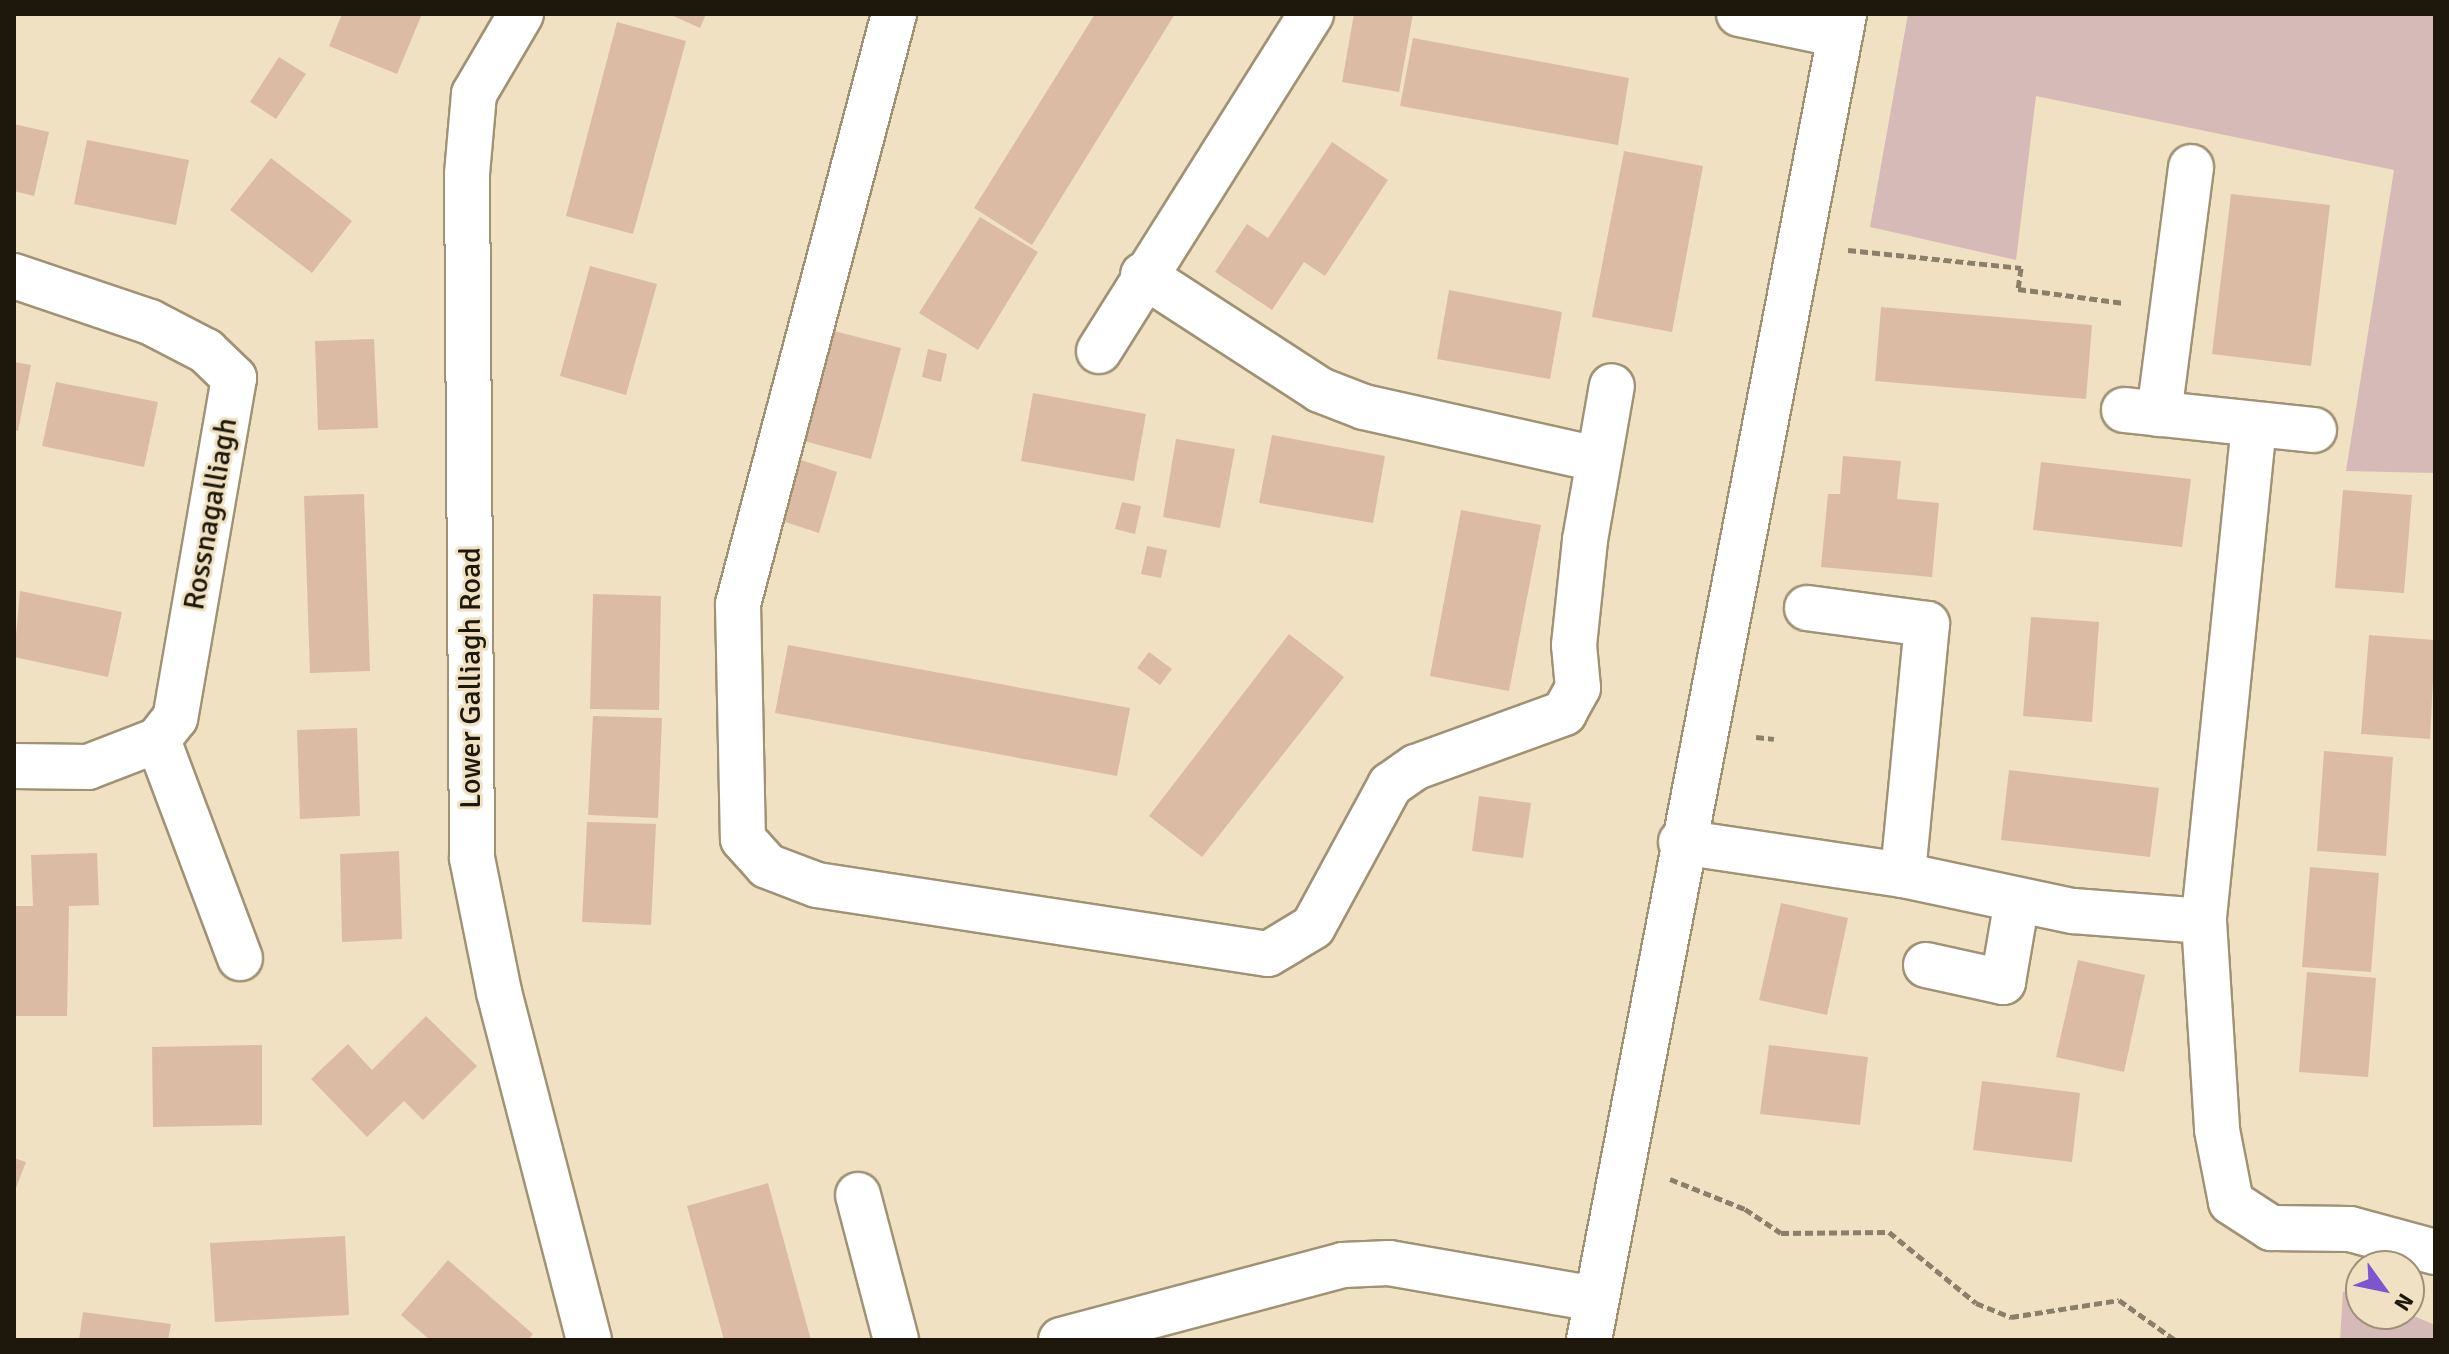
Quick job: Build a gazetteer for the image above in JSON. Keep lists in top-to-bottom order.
{
  "streets": {
    "street": ["Rossnagalliagh", "Lower Galliagh Road"]
  },
  "north": "bottom right"
}
